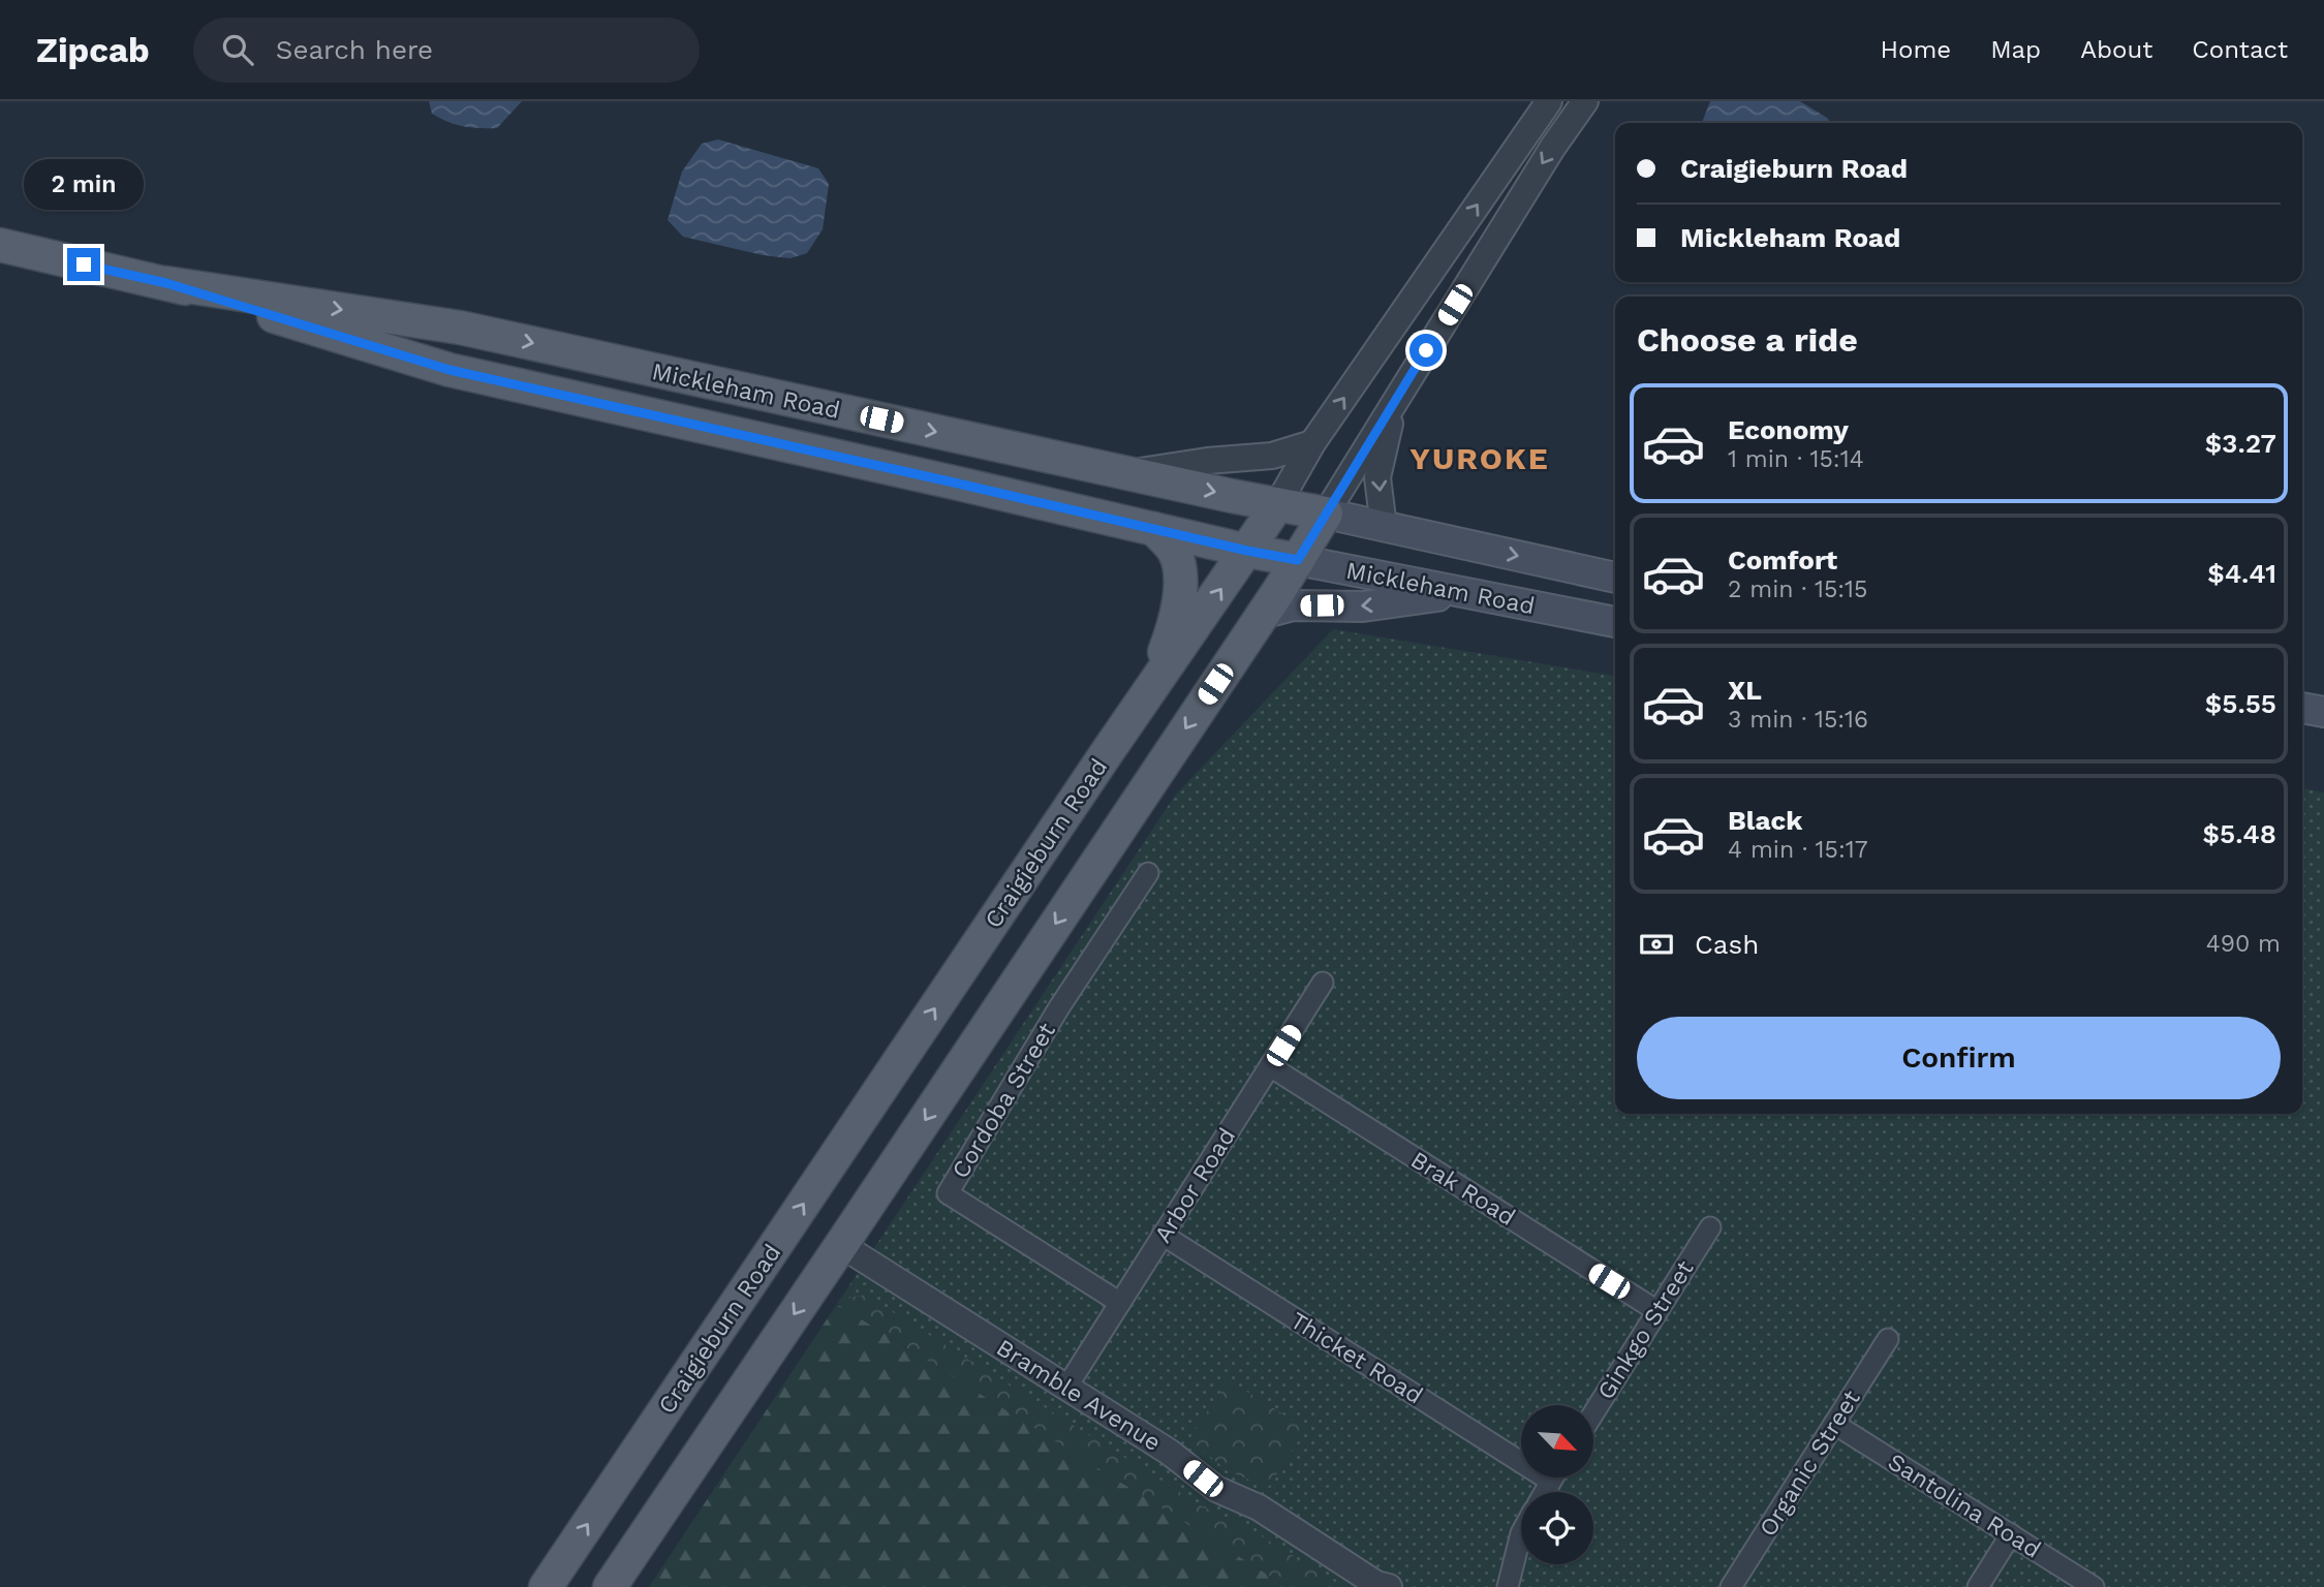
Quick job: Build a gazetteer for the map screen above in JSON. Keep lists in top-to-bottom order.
{
  "streets": {
    "main road": ["Mickleham Road", "Craigieburn Road"],
    "street": [
      "Cordoba Street",
      "Arbor Road",
      "Brak Road",
      "Ginkgo Street",
      "Thicket Road",
      "Bramble Avenue",
      "Organic Street",
      "Santolina Road"
    ]
  },
  "crossings": [
    ["Mickleham Road", "Craigieburn Road"],
    ["Cordoba Street", "Arbor Road"],
    ["Arbor Road", "Brak Road"],
    ["Arbor Road", "Thicket Road"],
    ["Arbor Road", "Bramble Avenue"],
    ["Brak Road", "Ginkgo Street"],
    ["Organic Street", "Santolina Road"]
  ],
  "one_way": ["Craigieburn Road"],
  "districts": ["YUROKE"],
  "north": "bottom right",
  "page": {
    "header": "Zipcab",
    "search": "Search here",
    "nav": [
      "Home",
      "Map",
      "About",
      "Contact"
    ],
    "banner": ["Craigieburn Road", "Mickleham Road"],
    "bubble": "2 min",
    "heading": "Choose a ride",
    "list": [
      {
        "name": "Economy",
        "note": "1 min · 15:14",
        "value": "$3.27"
      },
      {
        "name": "Comfort",
        "note": "2 min · 15:15",
        "value": "$4.41"
      },
      {
        "name": "XL",
        "note": "3 min · 15:16",
        "value": "$5.55"
      },
      {
        "name": "Black",
        "note": "4 min · 15:17",
        "value": "$5.48"
      }
    ],
    "pay": ["Cash", "490 m"],
    "buttons": "Confirm"
  }
}
